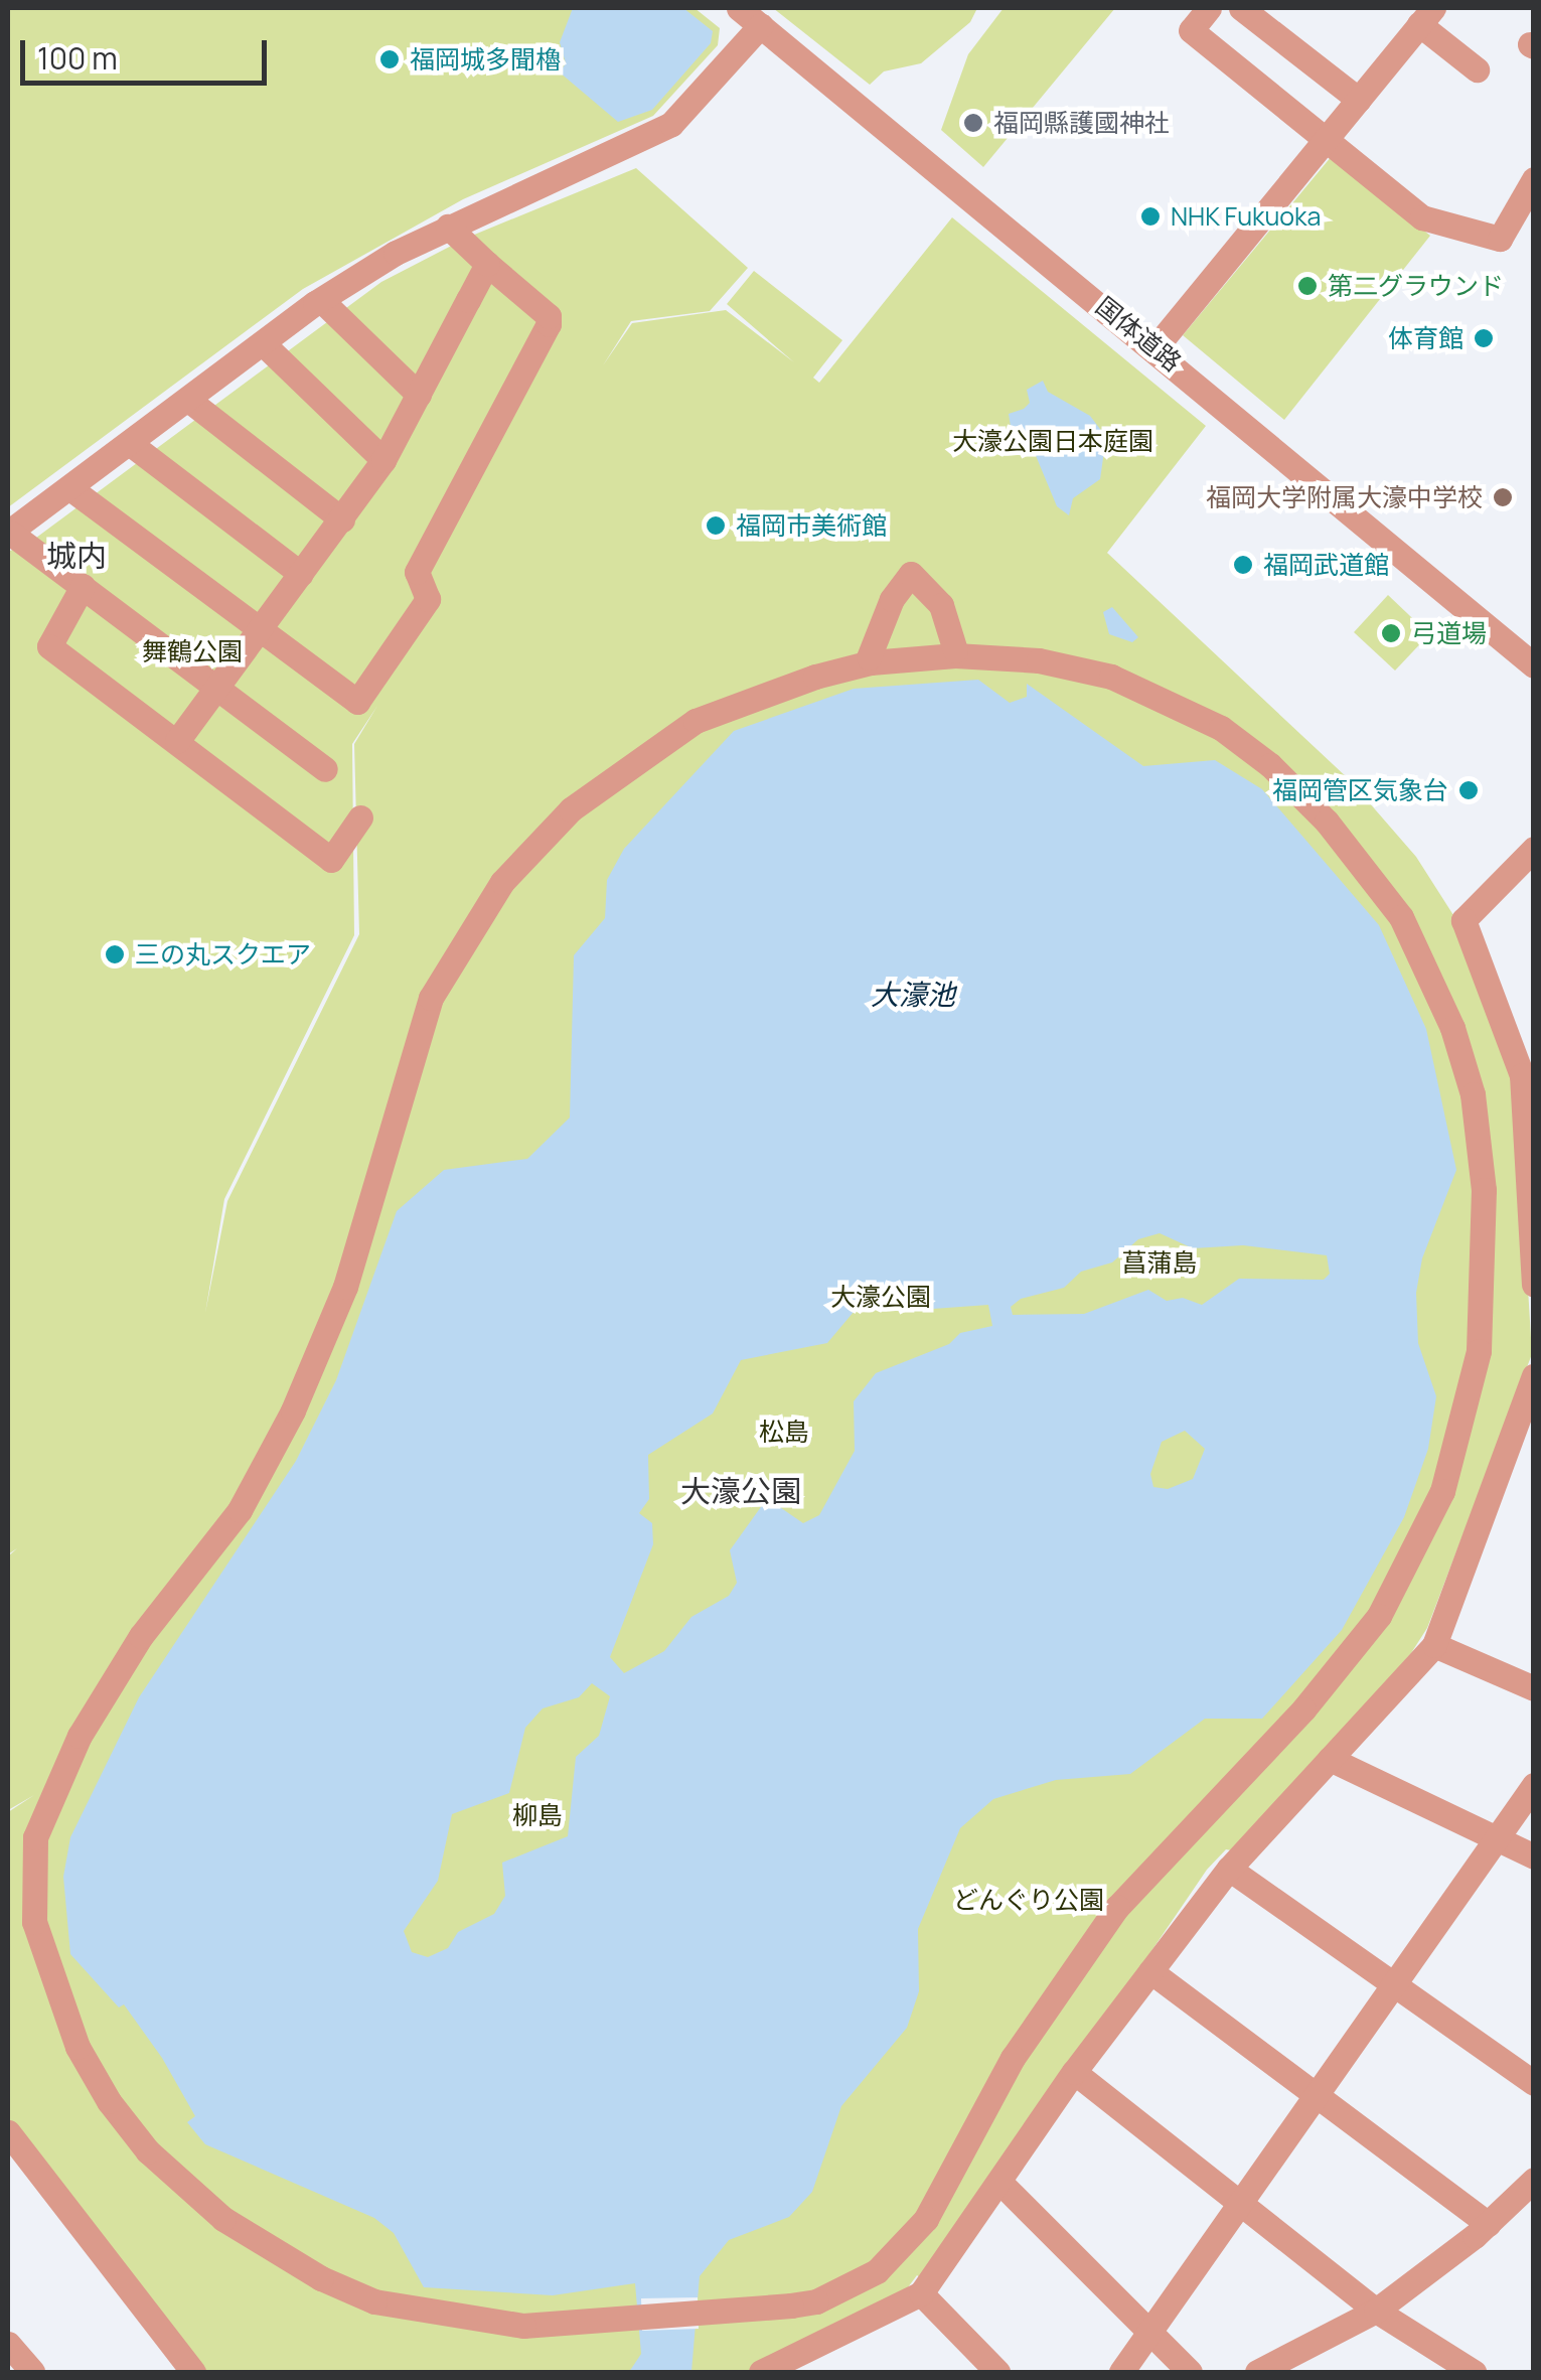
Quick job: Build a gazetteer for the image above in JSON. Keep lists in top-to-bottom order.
{
  "streets": {
    "street": ["国体道路"]
  },
  "districts": ["城内", "大濠公園"],
  "water": ["大濠池"],
  "parks": [
    "大濠公園日本庭園",
    "舞鶴公園",
    "菖蒲島",
    "大濠公園",
    "松島",
    "柳島",
    "どんぐり公園"
  ],
  "places": [
    "福岡城多聞櫓",
    "福岡縣護國神社",
    "NHK Fukuoka",
    "第二グラウンド",
    "体育館",
    "福岡大学附属大濠中学校",
    "福岡市美術館",
    "福岡武道館",
    "弓道場",
    "福岡管区気象台",
    "三の丸スクエア"
  ],
  "scale_bar": "100 m"
}
